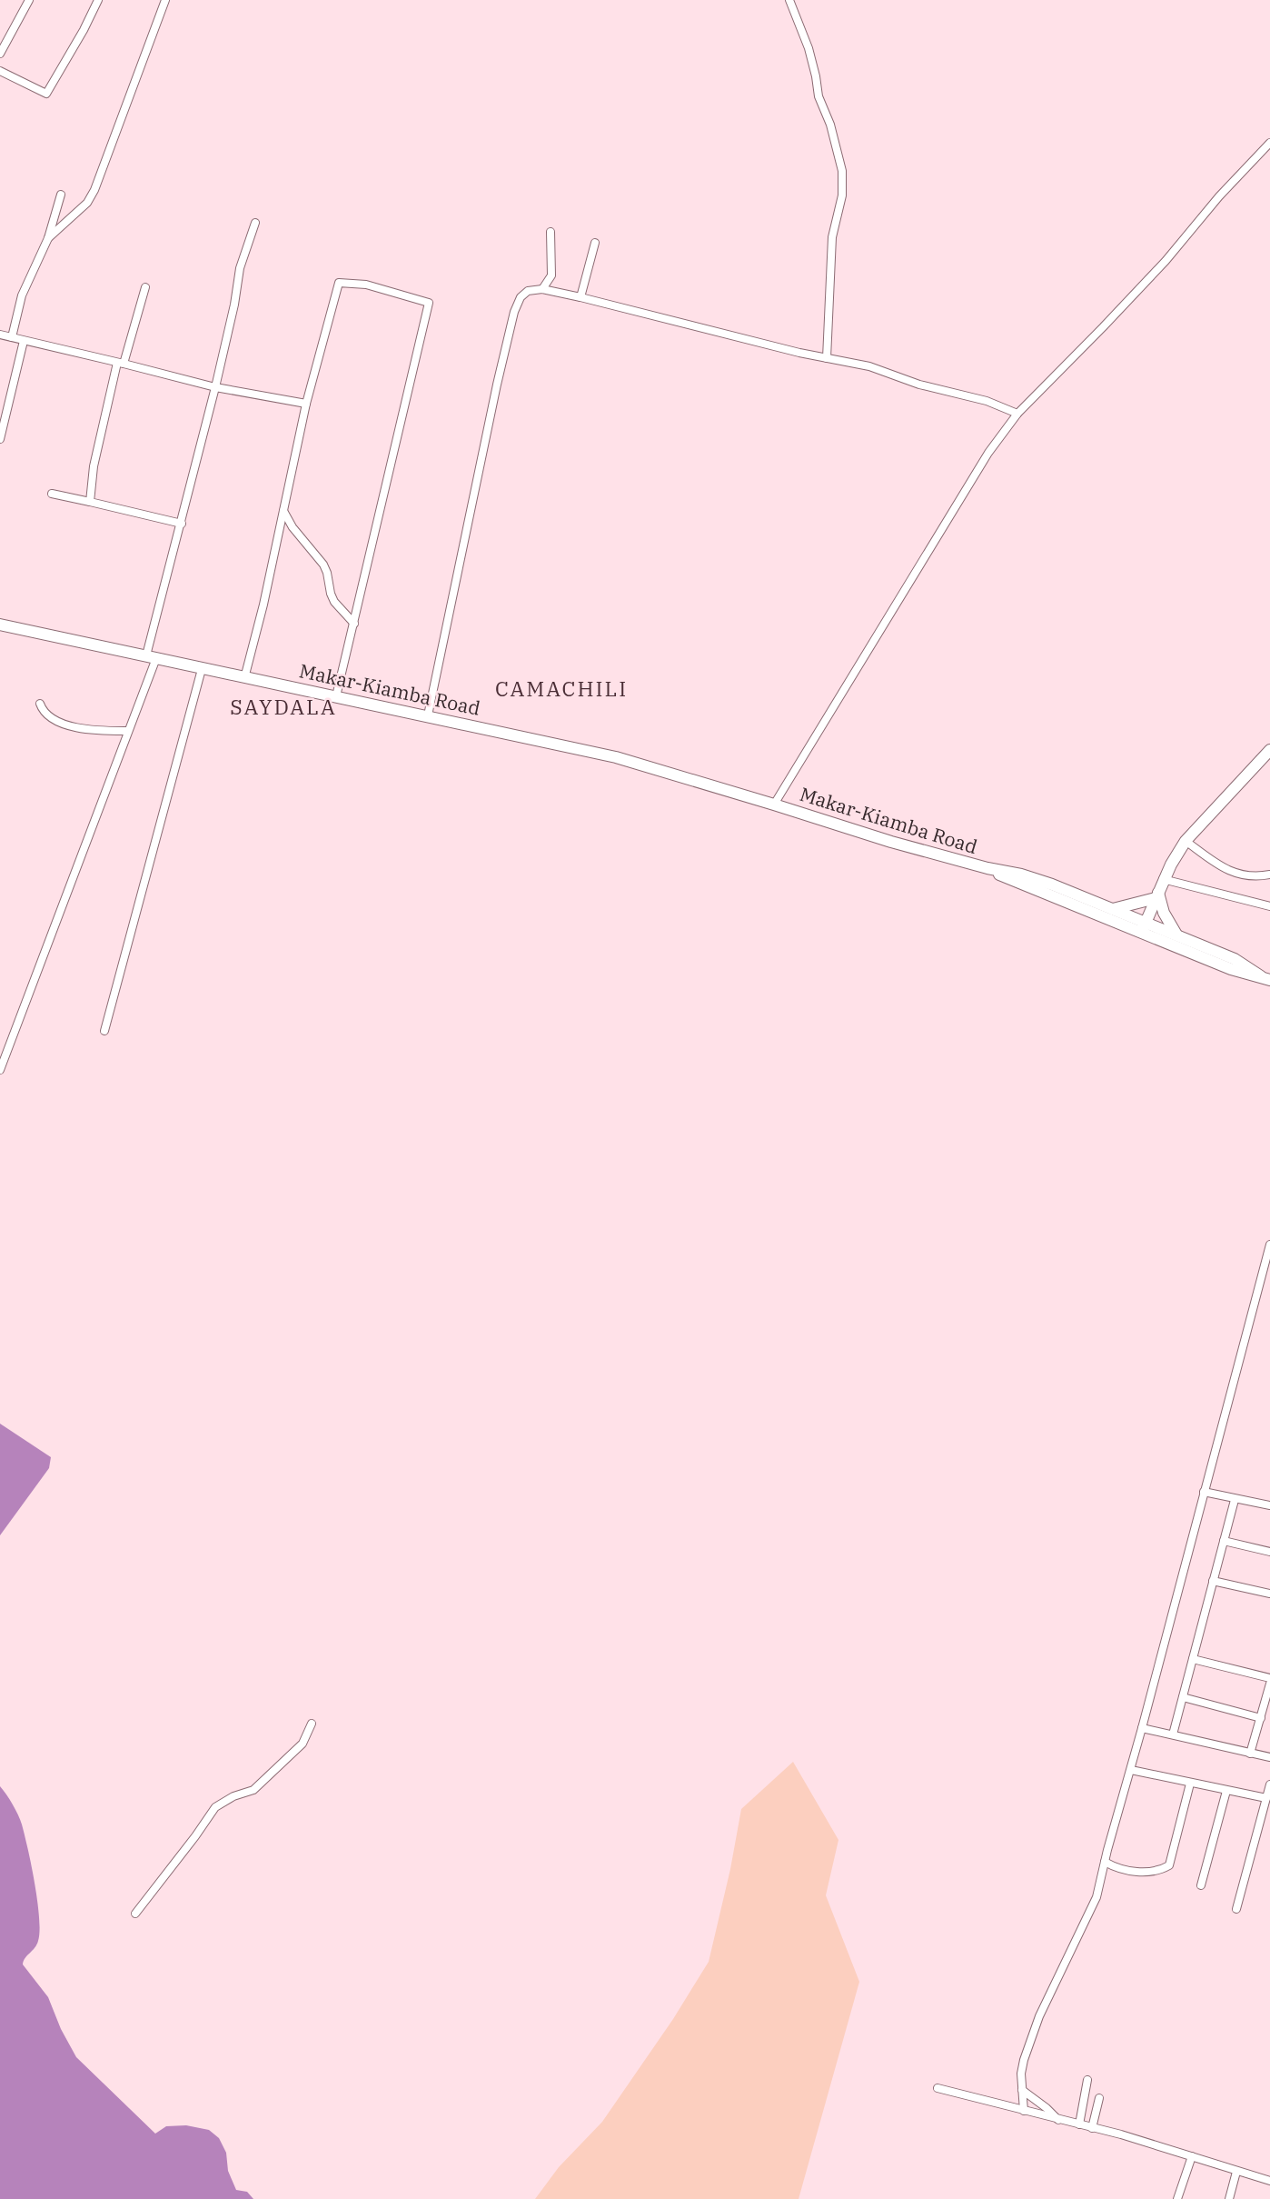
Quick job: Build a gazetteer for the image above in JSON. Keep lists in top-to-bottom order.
{
  "streets": {
    "main road": ["Makar-Kiamba Road"]
  },
  "districts": ["CAMACHILI", "SAYDALA"]
}
